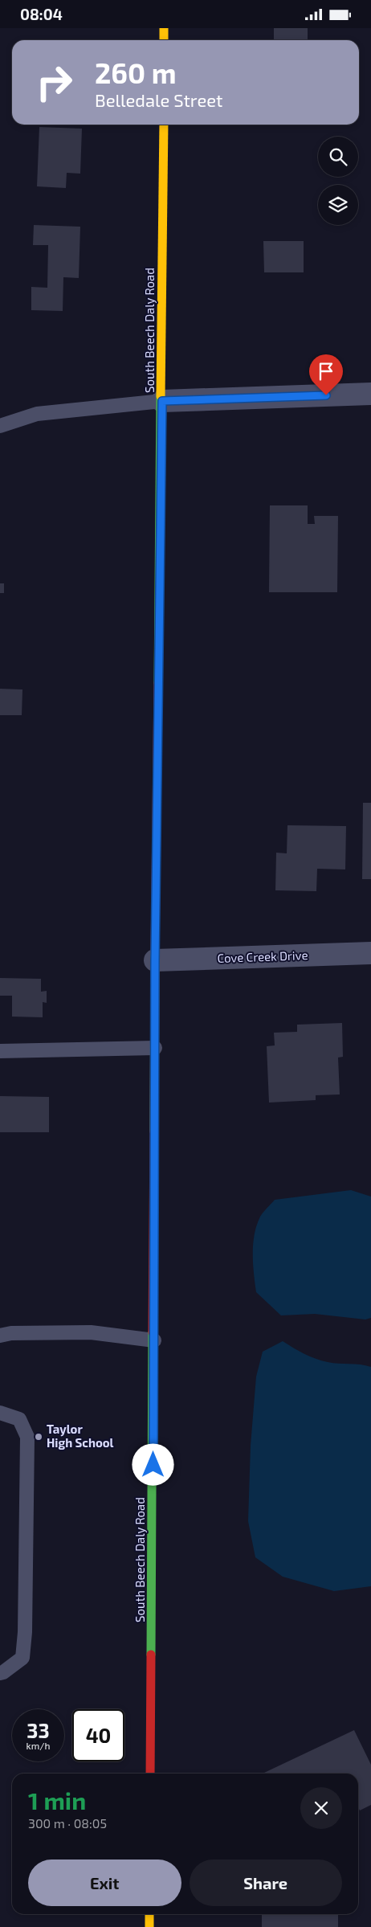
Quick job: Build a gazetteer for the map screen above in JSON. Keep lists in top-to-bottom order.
{
  "streets": {
    "street": ["South Beech Daly Road", "Cove Creek Drive"]
  },
  "crossings": [
    ["South Beech Daly Road", "Cove Creek Drive"]
  ],
  "places": ["Taylor High School"],
  "page": {
    "status": "08:04",
    "turn": ["260 m", "Belledale Street"],
    "speed": "33 km/h",
    "limit": "40",
    "heading": ["1 min", "300 m · 08:05"],
    "buttons": ["Exit", "Share"]
  }
}
